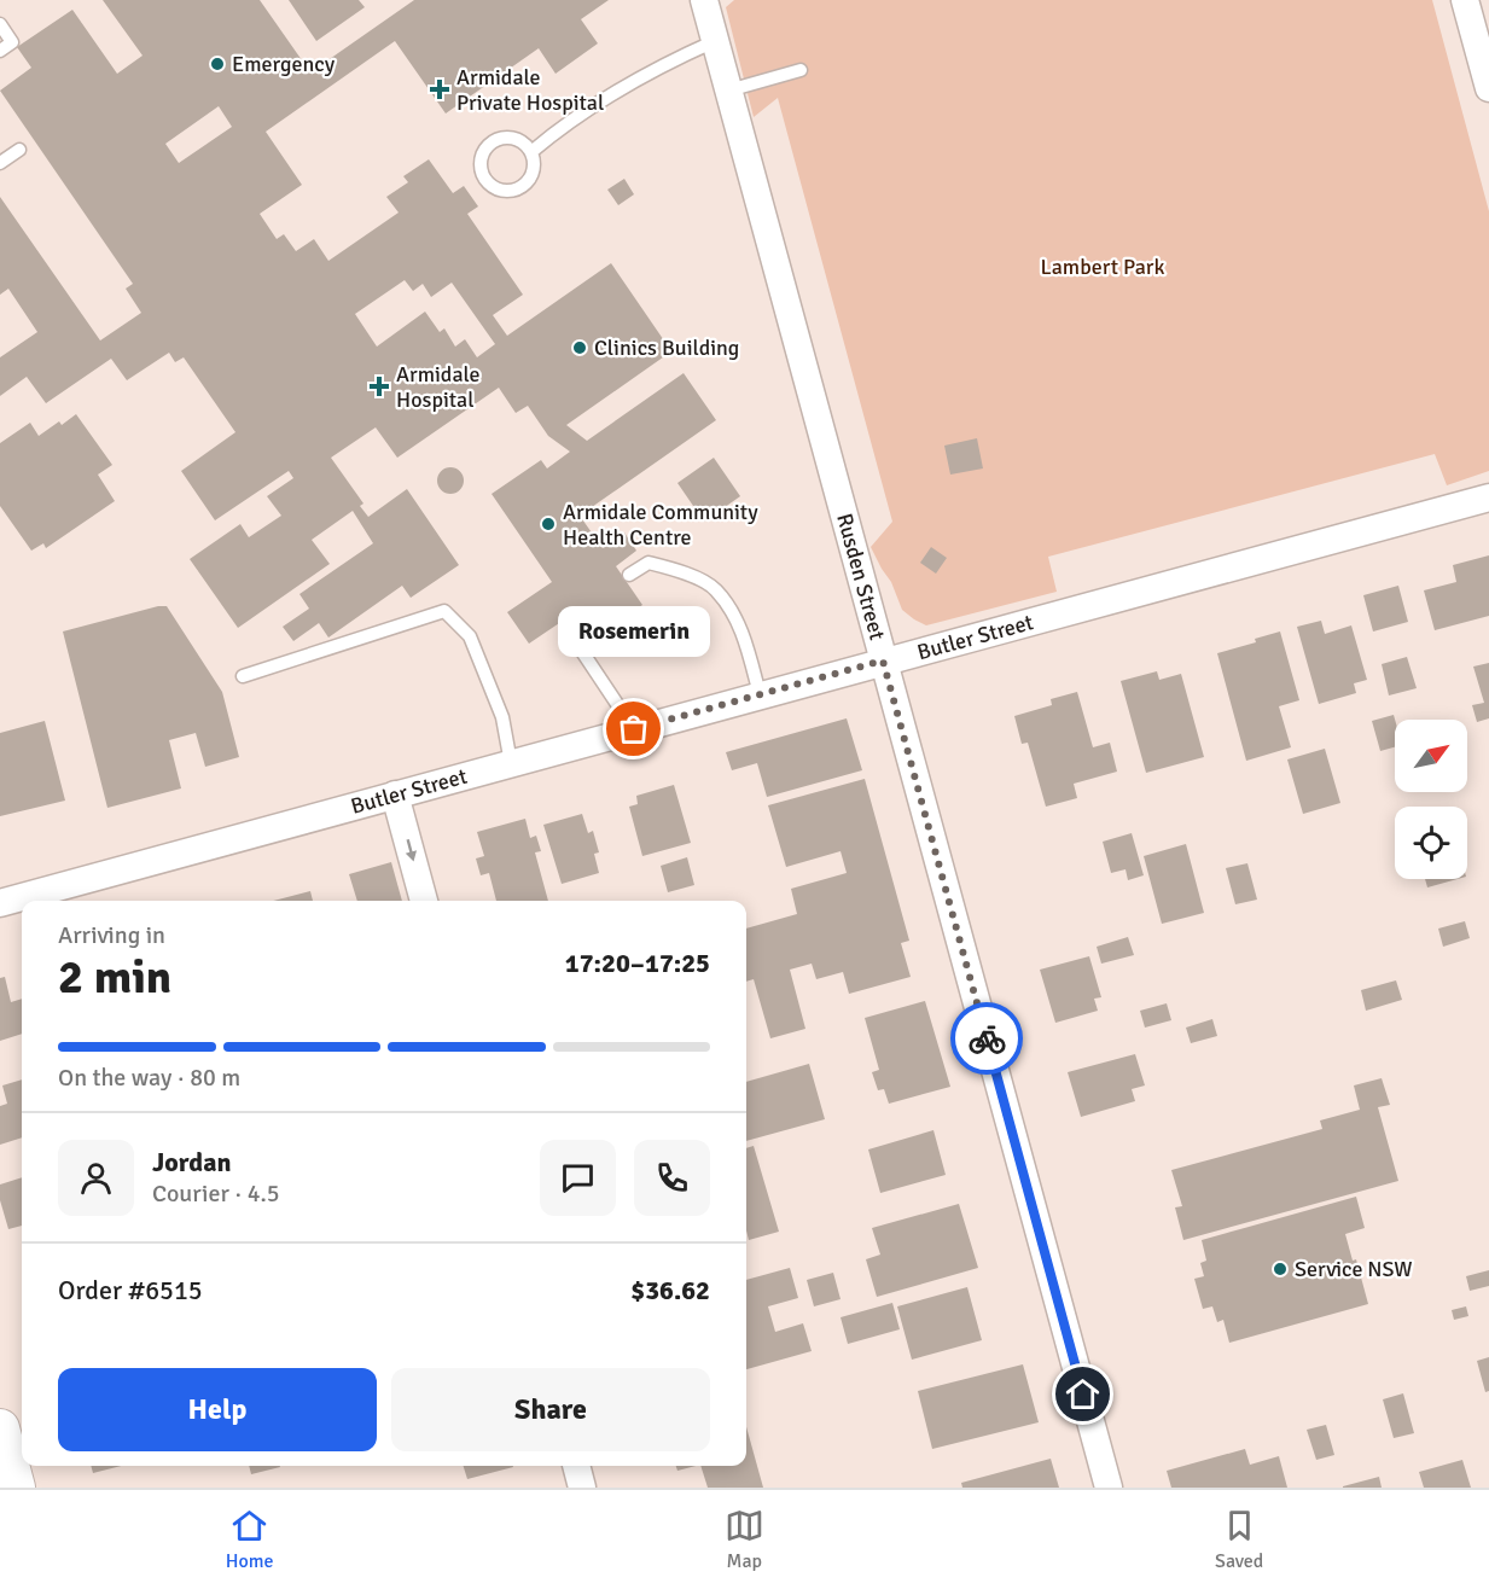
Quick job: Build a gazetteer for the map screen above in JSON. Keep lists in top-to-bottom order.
{
  "streets": {
    "street": ["Rusden Street", "Butler Street"]
  },
  "crossings": [
    ["Rusden Street", "Butler Street"]
  ],
  "parks": ["Lambert Park"],
  "places": {
    "other": [
      "Emergency",
      "Clinics Building",
      "Armidale Community Health Centre",
      "Rosemerin",
      "Service NSW"
    ],
    "health": ["Armidale Private Hospital", "Armidale Hospital"]
  },
  "north": "top right",
  "page": {
    "bubble": "Rosemerin",
    "heading": ["2 min", "Arriving in", "17:20–17:25"],
    "panel": [
      "Jordan",
      "Courier · 4.5",
      "Order #6515",
      "$36.62"
    ],
    "bar": "On the way · 80 m",
    "buttons": ["Help", "Share"],
    "tabs": ["Home", "Map", "Saved"]
  }
}
